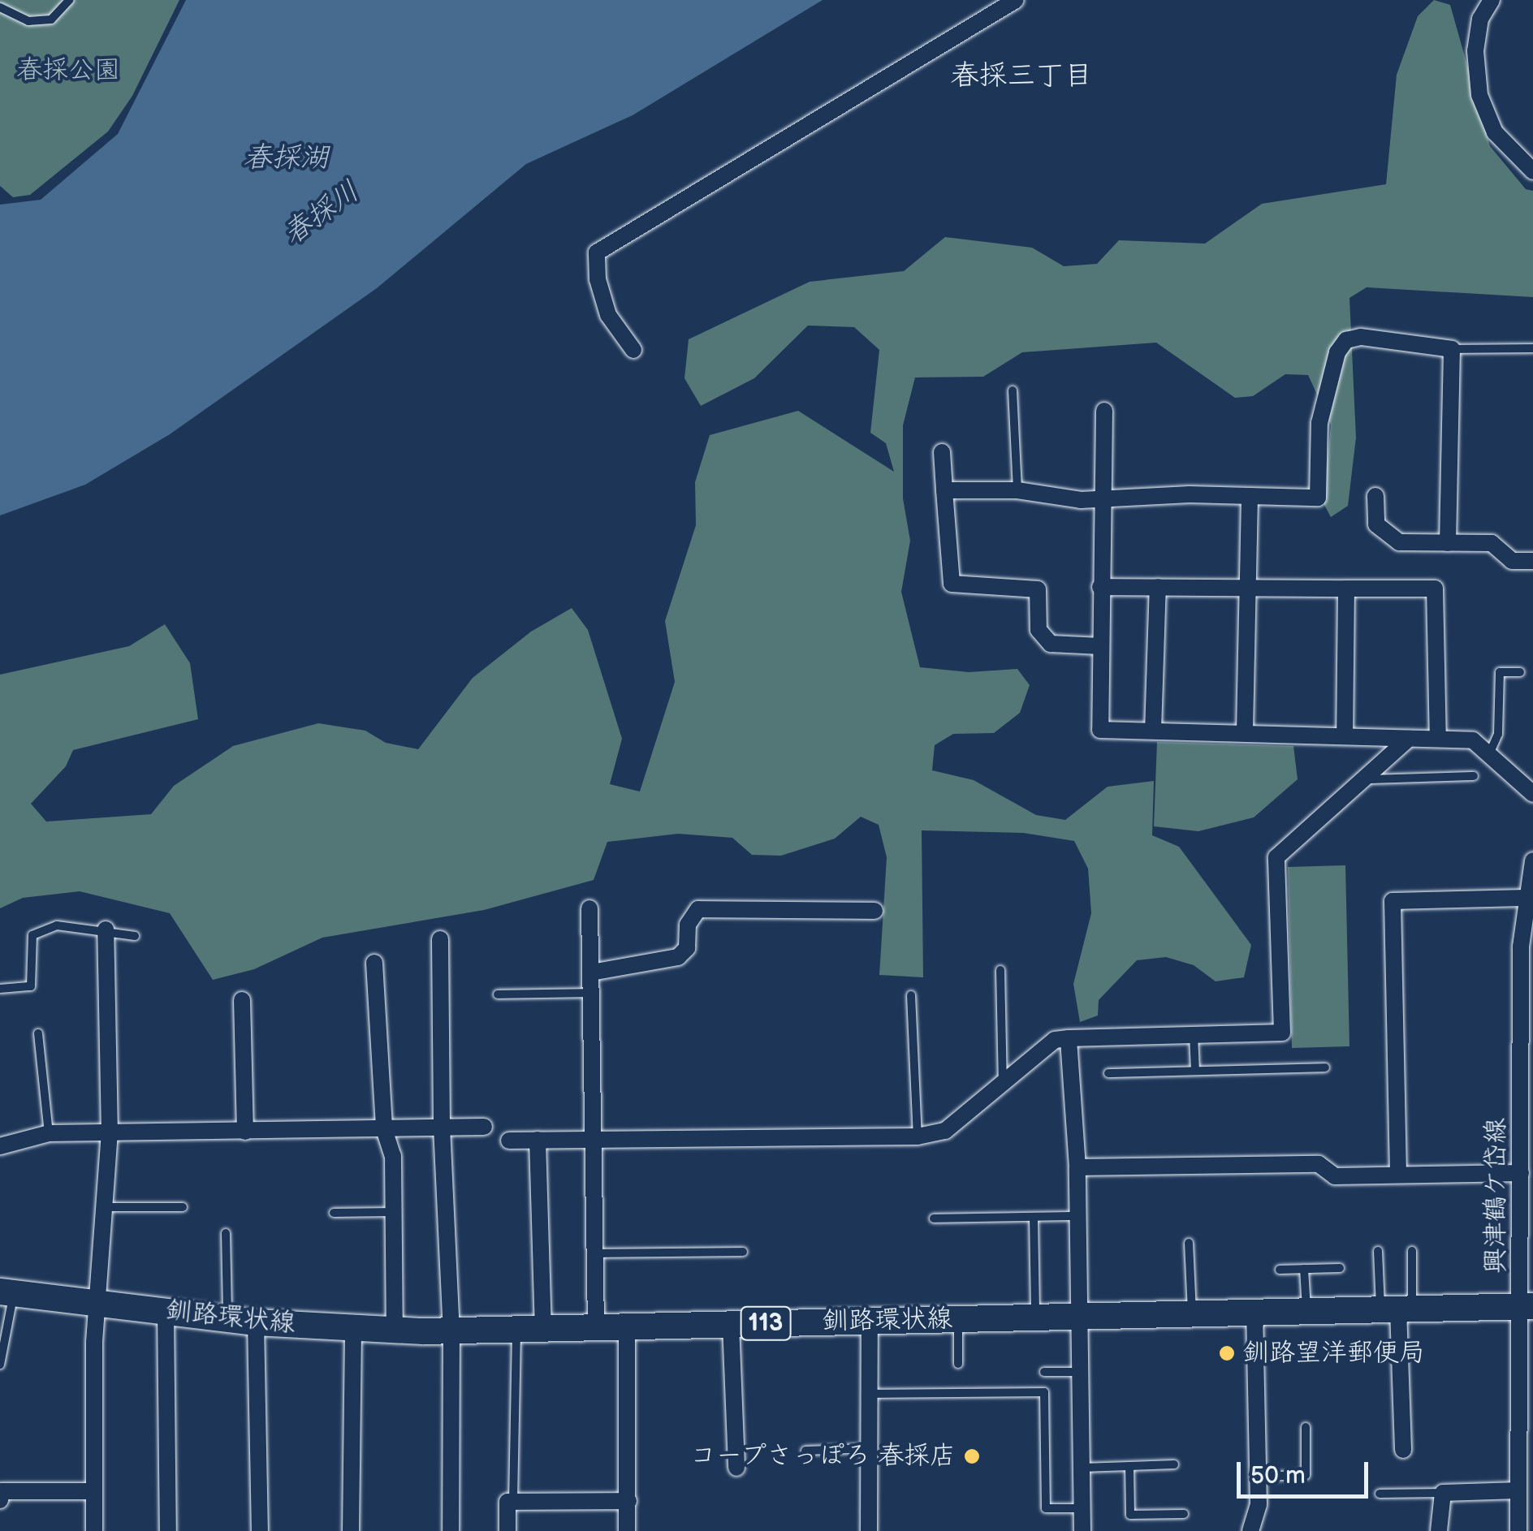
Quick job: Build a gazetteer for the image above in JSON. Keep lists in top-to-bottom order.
{
  "streets": {
    "main road": ["釧路環状線", "113"],
    "street": ["興津鶴ケ岱線"]
  },
  "crossings": [
    ["興津鶴ケ岱線", "釧路環状線"]
  ],
  "districts": ["春採三丁目"],
  "water": ["春採湖", "春採川"],
  "parks": ["春採公園"],
  "places": ["釧路望洋郵便局", "コープさっぽろ 春採店"],
  "scale_bar": "50 m"
}
